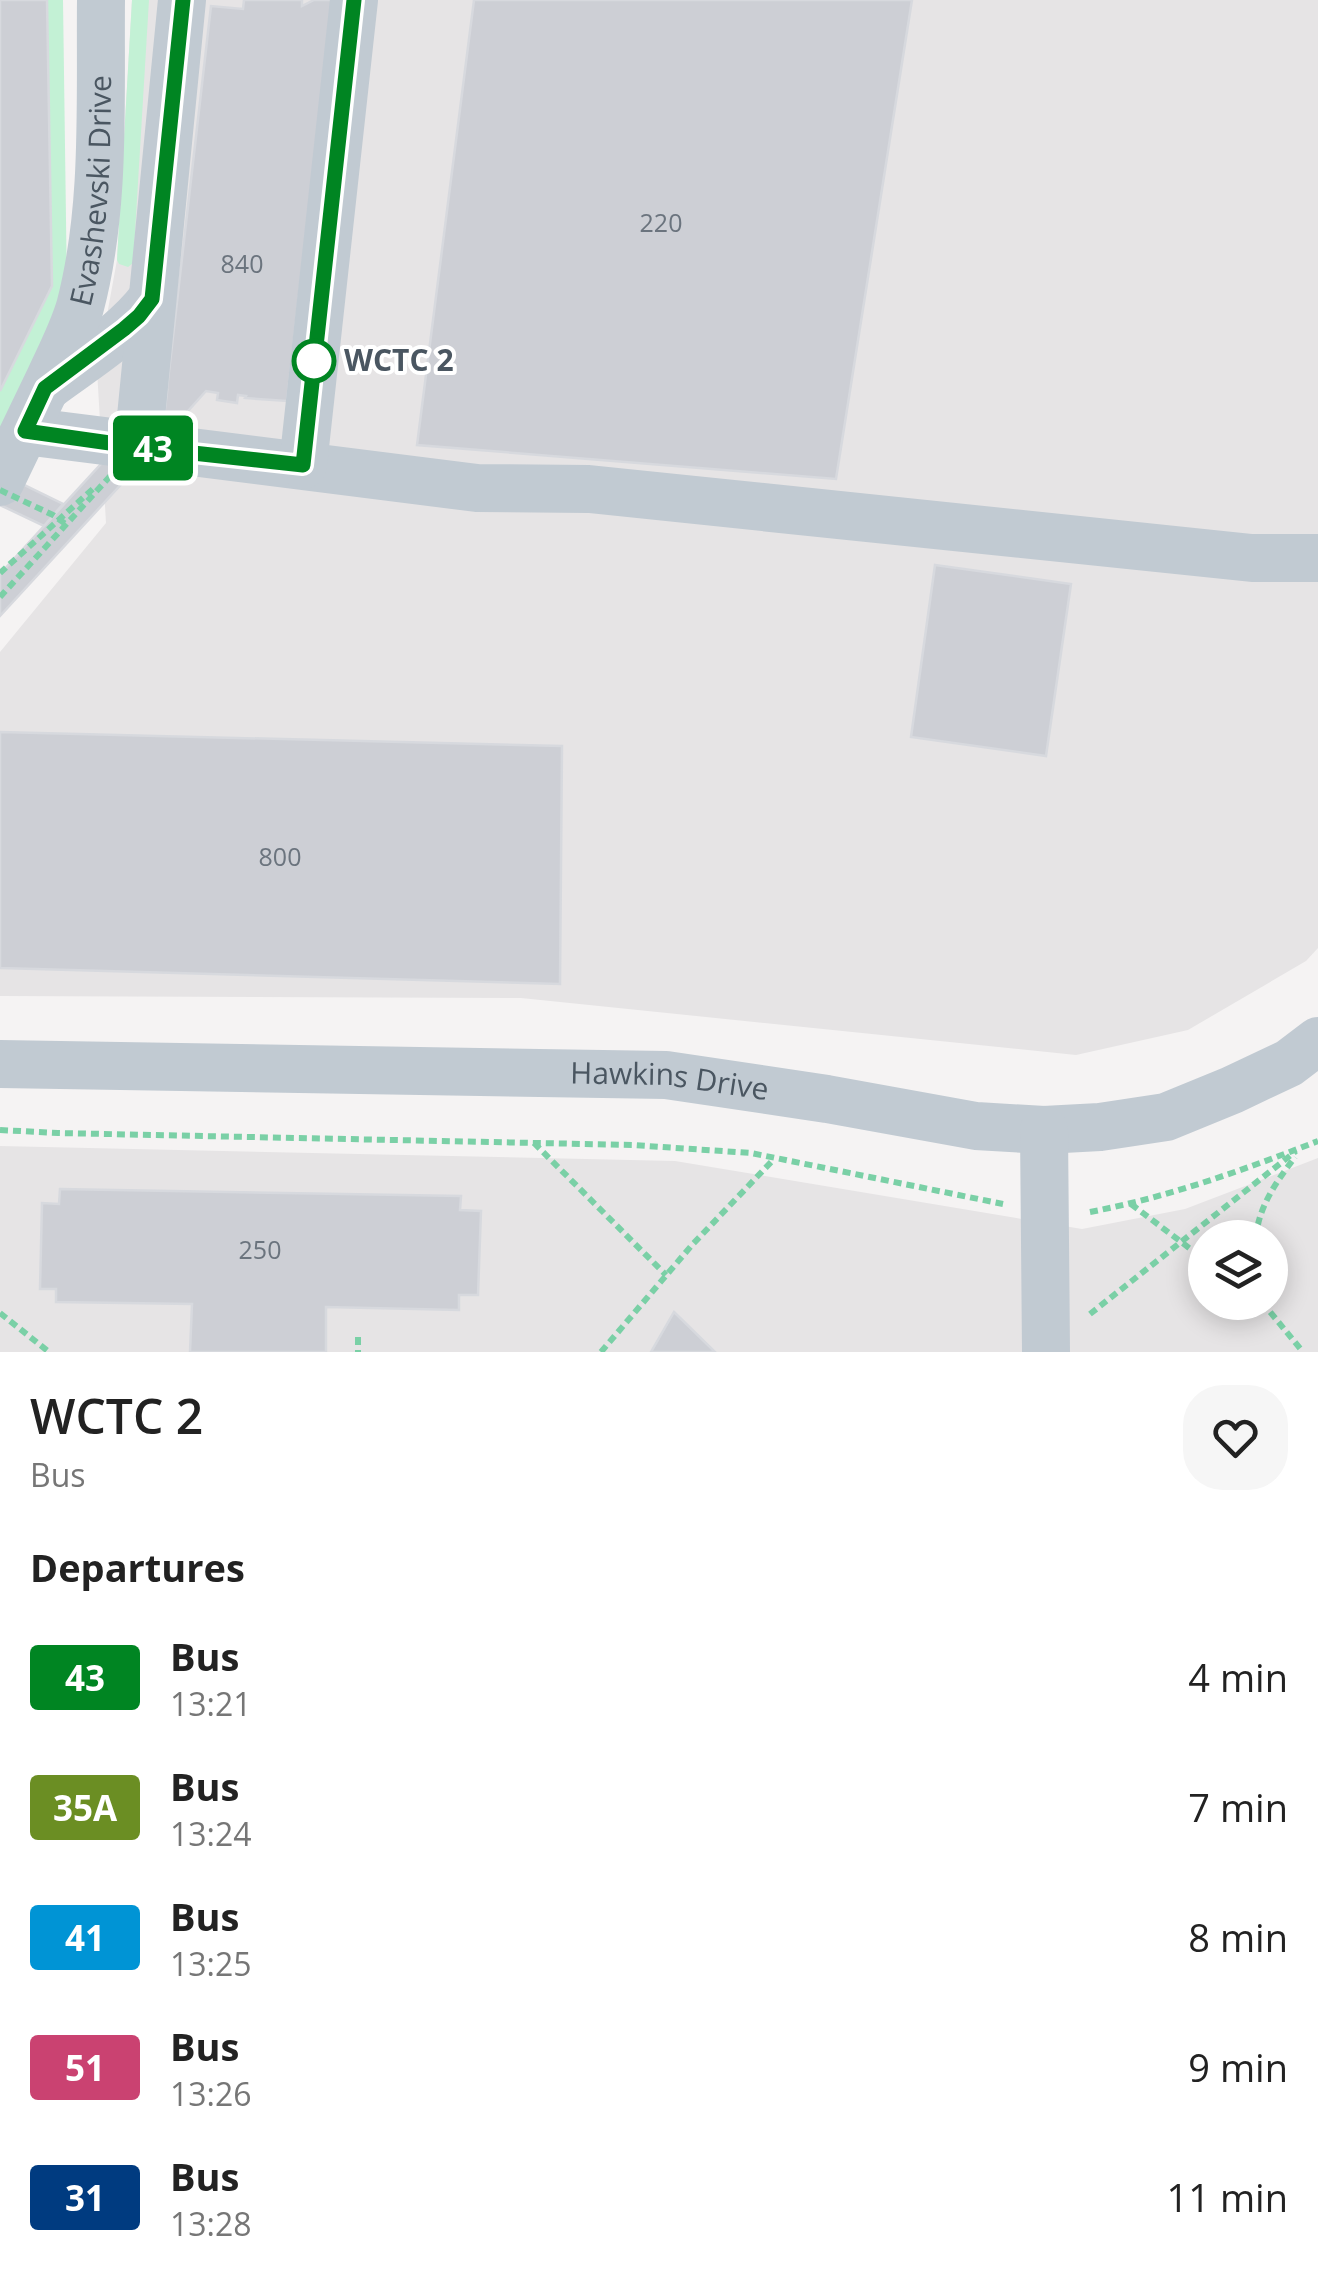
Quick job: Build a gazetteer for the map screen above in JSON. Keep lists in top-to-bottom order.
{
  "streets": {
    "street": ["Evashevski Drive", "Hawkins Drive"]
  },
  "places": ["WCTC 2"],
  "lines": ["bus line 43"],
  "house_numbers": [
    "220",
    "840",
    "800",
    "250"
  ],
  "page": {
    "on_map": "43",
    "heading": [
      ["WCTC 2", "Bus"],
      "Departures"
    ],
    "list": [
      {
        "mark": "43",
        "name": "Bus",
        "note": "13:21",
        "value": "4 min"
      },
      {
        "mark": "35A",
        "name": "Bus",
        "note": "13:24",
        "value": "7 min"
      },
      {
        "mark": "41",
        "name": "Bus",
        "note": "13:25",
        "value": "8 min"
      },
      {
        "mark": "51",
        "name": "Bus",
        "note": "13:26",
        "value": "9 min"
      },
      {
        "mark": "31",
        "name": "Bus",
        "note": "13:28",
        "value": "11 min"
      }
    ]
  }
}
